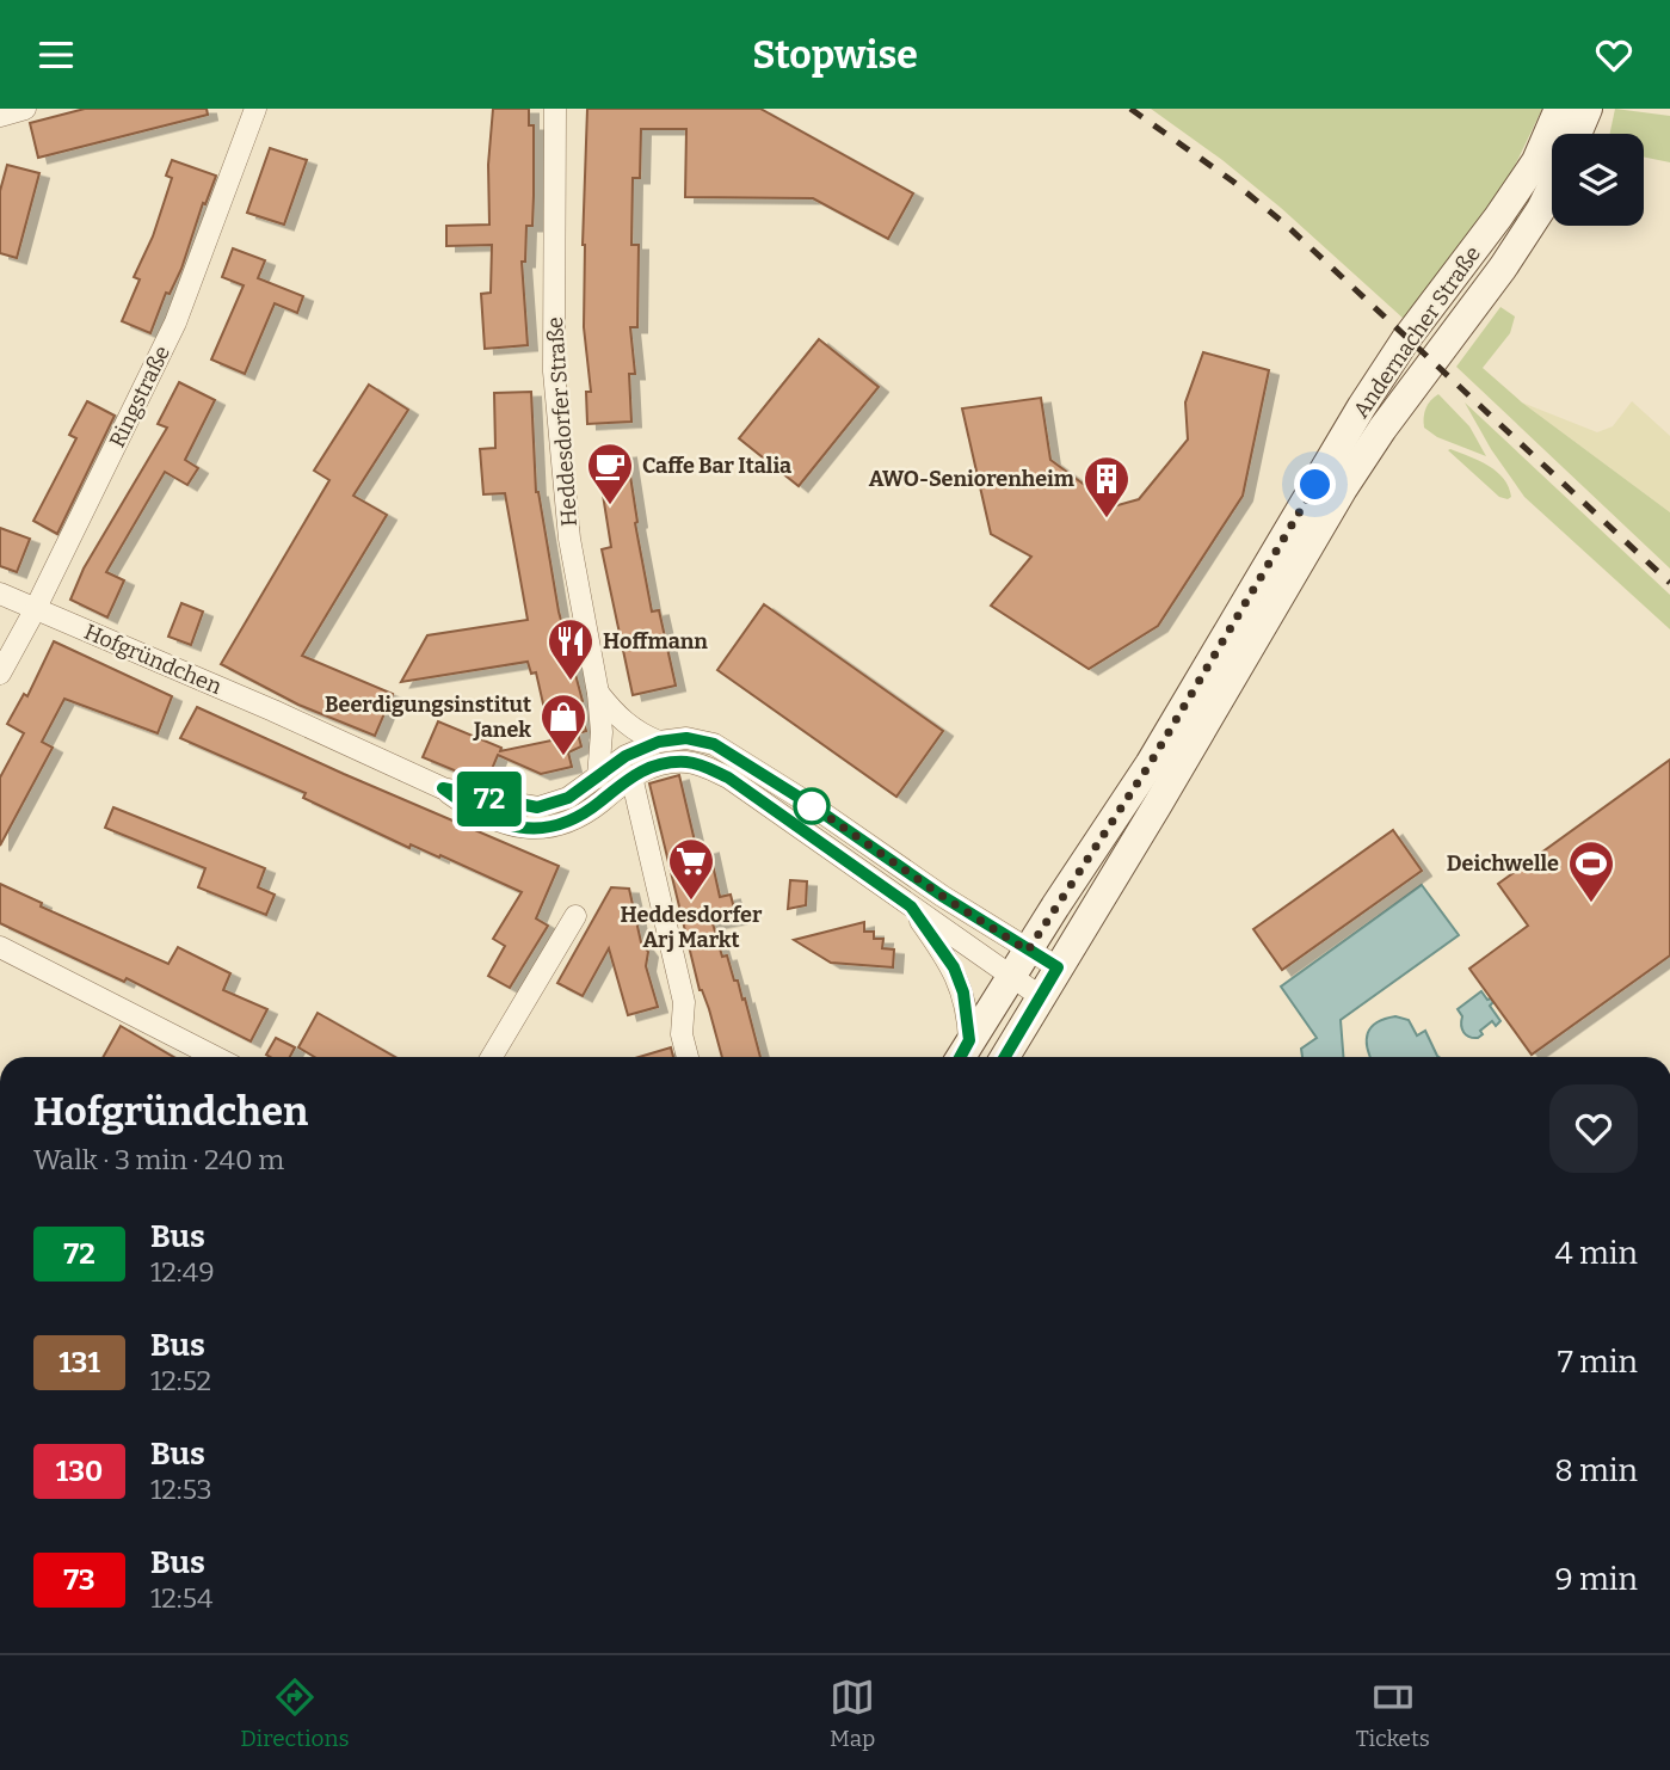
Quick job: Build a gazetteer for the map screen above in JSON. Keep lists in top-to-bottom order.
{
  "streets": {
    "street": [
      "Andernacher Straße",
      "Ringstraße",
      "Heddesdorfer Straße",
      "Hofgründchen"
    ]
  },
  "crossings": [
    ["Andernacher Straße", "Hofgründchen"],
    ["Ringstraße", "Hofgründchen"],
    ["Heddesdorfer Straße", "Hofgründchen"]
  ],
  "places": {
    "cafe": ["Caffe Bar Italia"],
    "building": ["AWO-Seniorenheim"],
    "restaurant": ["Hoffmann"],
    "shop": ["Beerdigungsinstitut Janek"],
    "supermarket": ["Heddesdorfer Arj Markt"],
    "sports": ["Deichwelle"]
  },
  "lines": ["bus line 72"],
  "page": {
    "header": "Stopwise",
    "on_map": "72",
    "heading": ["Hofgründchen", "Walk · 3 min · 240 m"],
    "list": [
      {
        "mark": "72",
        "name": "Bus",
        "note": "12:49",
        "value": "4 min"
      },
      {
        "mark": "131",
        "name": "Bus",
        "note": "12:52",
        "value": "7 min"
      },
      {
        "mark": "130",
        "name": "Bus",
        "note": "12:53",
        "value": "8 min"
      },
      {
        "mark": "73",
        "name": "Bus",
        "note": "12:54",
        "value": "9 min"
      }
    ],
    "tabs": ["Directions", "Map", "Tickets"]
  }
}
